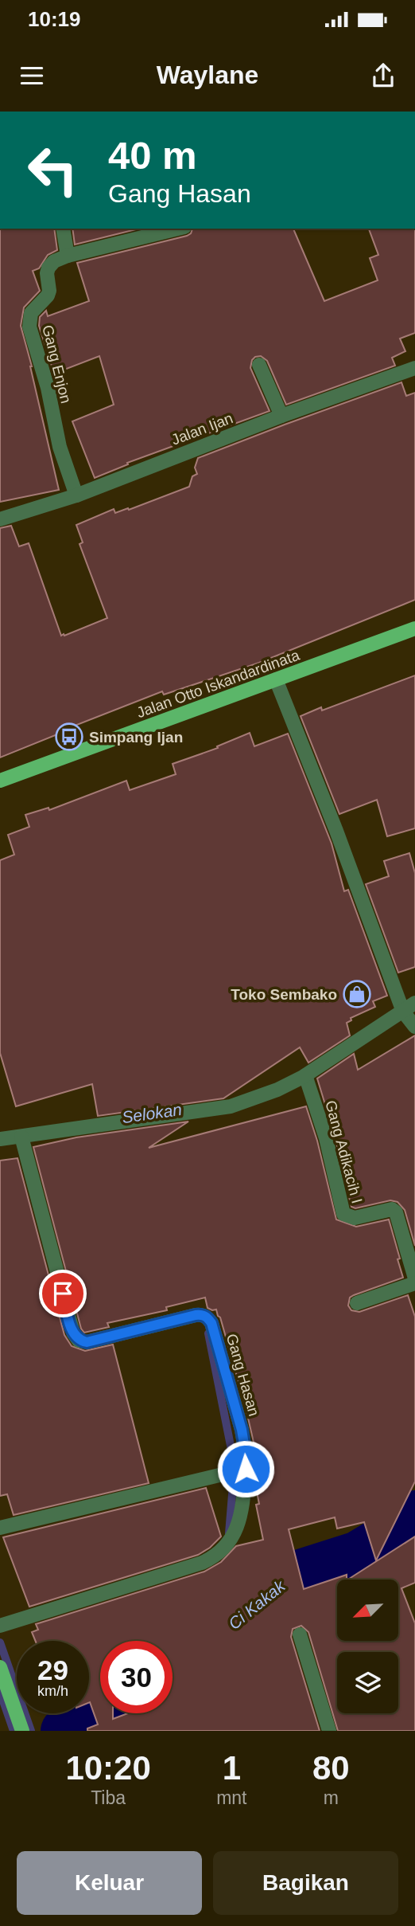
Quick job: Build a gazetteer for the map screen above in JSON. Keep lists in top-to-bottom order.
{
  "streets": {
    "main road": ["Jalan Otto Iskandardinata"],
    "street": [
      "Gang Enjon",
      "Jalan Ijan",
      "Gang Adikacih I",
      "Gang Hasan"
    ]
  },
  "crossings": [
    ["Gang Enjon", "Jalan Ijan"]
  ],
  "water": ["Selokan", "Ci Kakak"],
  "places": {
    "bus stop": ["Simpang Ijan"],
    "shop": ["Toko Sembako"]
  },
  "north": "bottom left",
  "page": {
    "status": "10:19",
    "header": "Waylane",
    "turn": ["40 m", "Gang Hasan"],
    "speed": "29 km/h",
    "limit": "30",
    "eta": [
      "10:20",
      "Tiba",
      "1",
      "mnt",
      "80",
      "m"
    ],
    "buttons": ["Keluar", "Bagikan"]
  }
}
